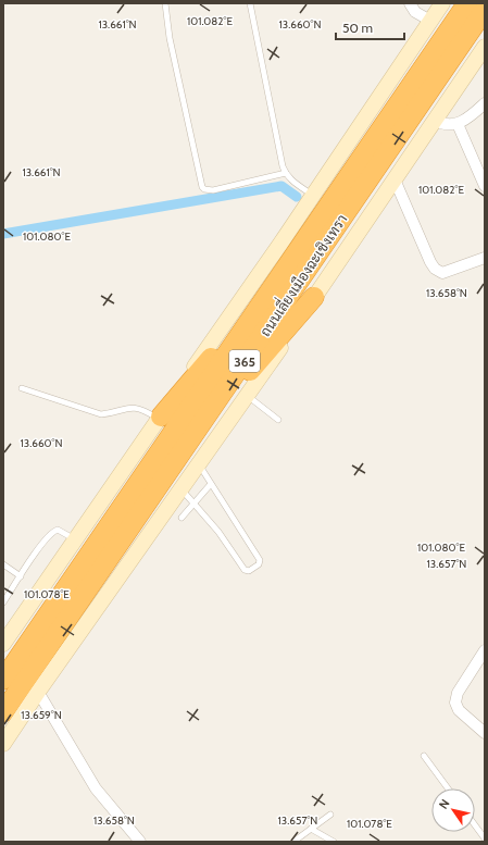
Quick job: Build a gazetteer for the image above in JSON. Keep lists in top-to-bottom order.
{
  "streets": {
    "highway": ["ถนนเลี่ยงเมืองฉะเชิงเทรา", "365"]
  },
  "scale_bar": "50 m",
  "north": "top left",
  "coordinates": [
    "101.082°E",
    "13.661°N",
    "13.660°N",
    "101.080°E",
    "13.658°N",
    "13.657°N",
    "101.078°E",
    "13.659°N"
  ]
}
